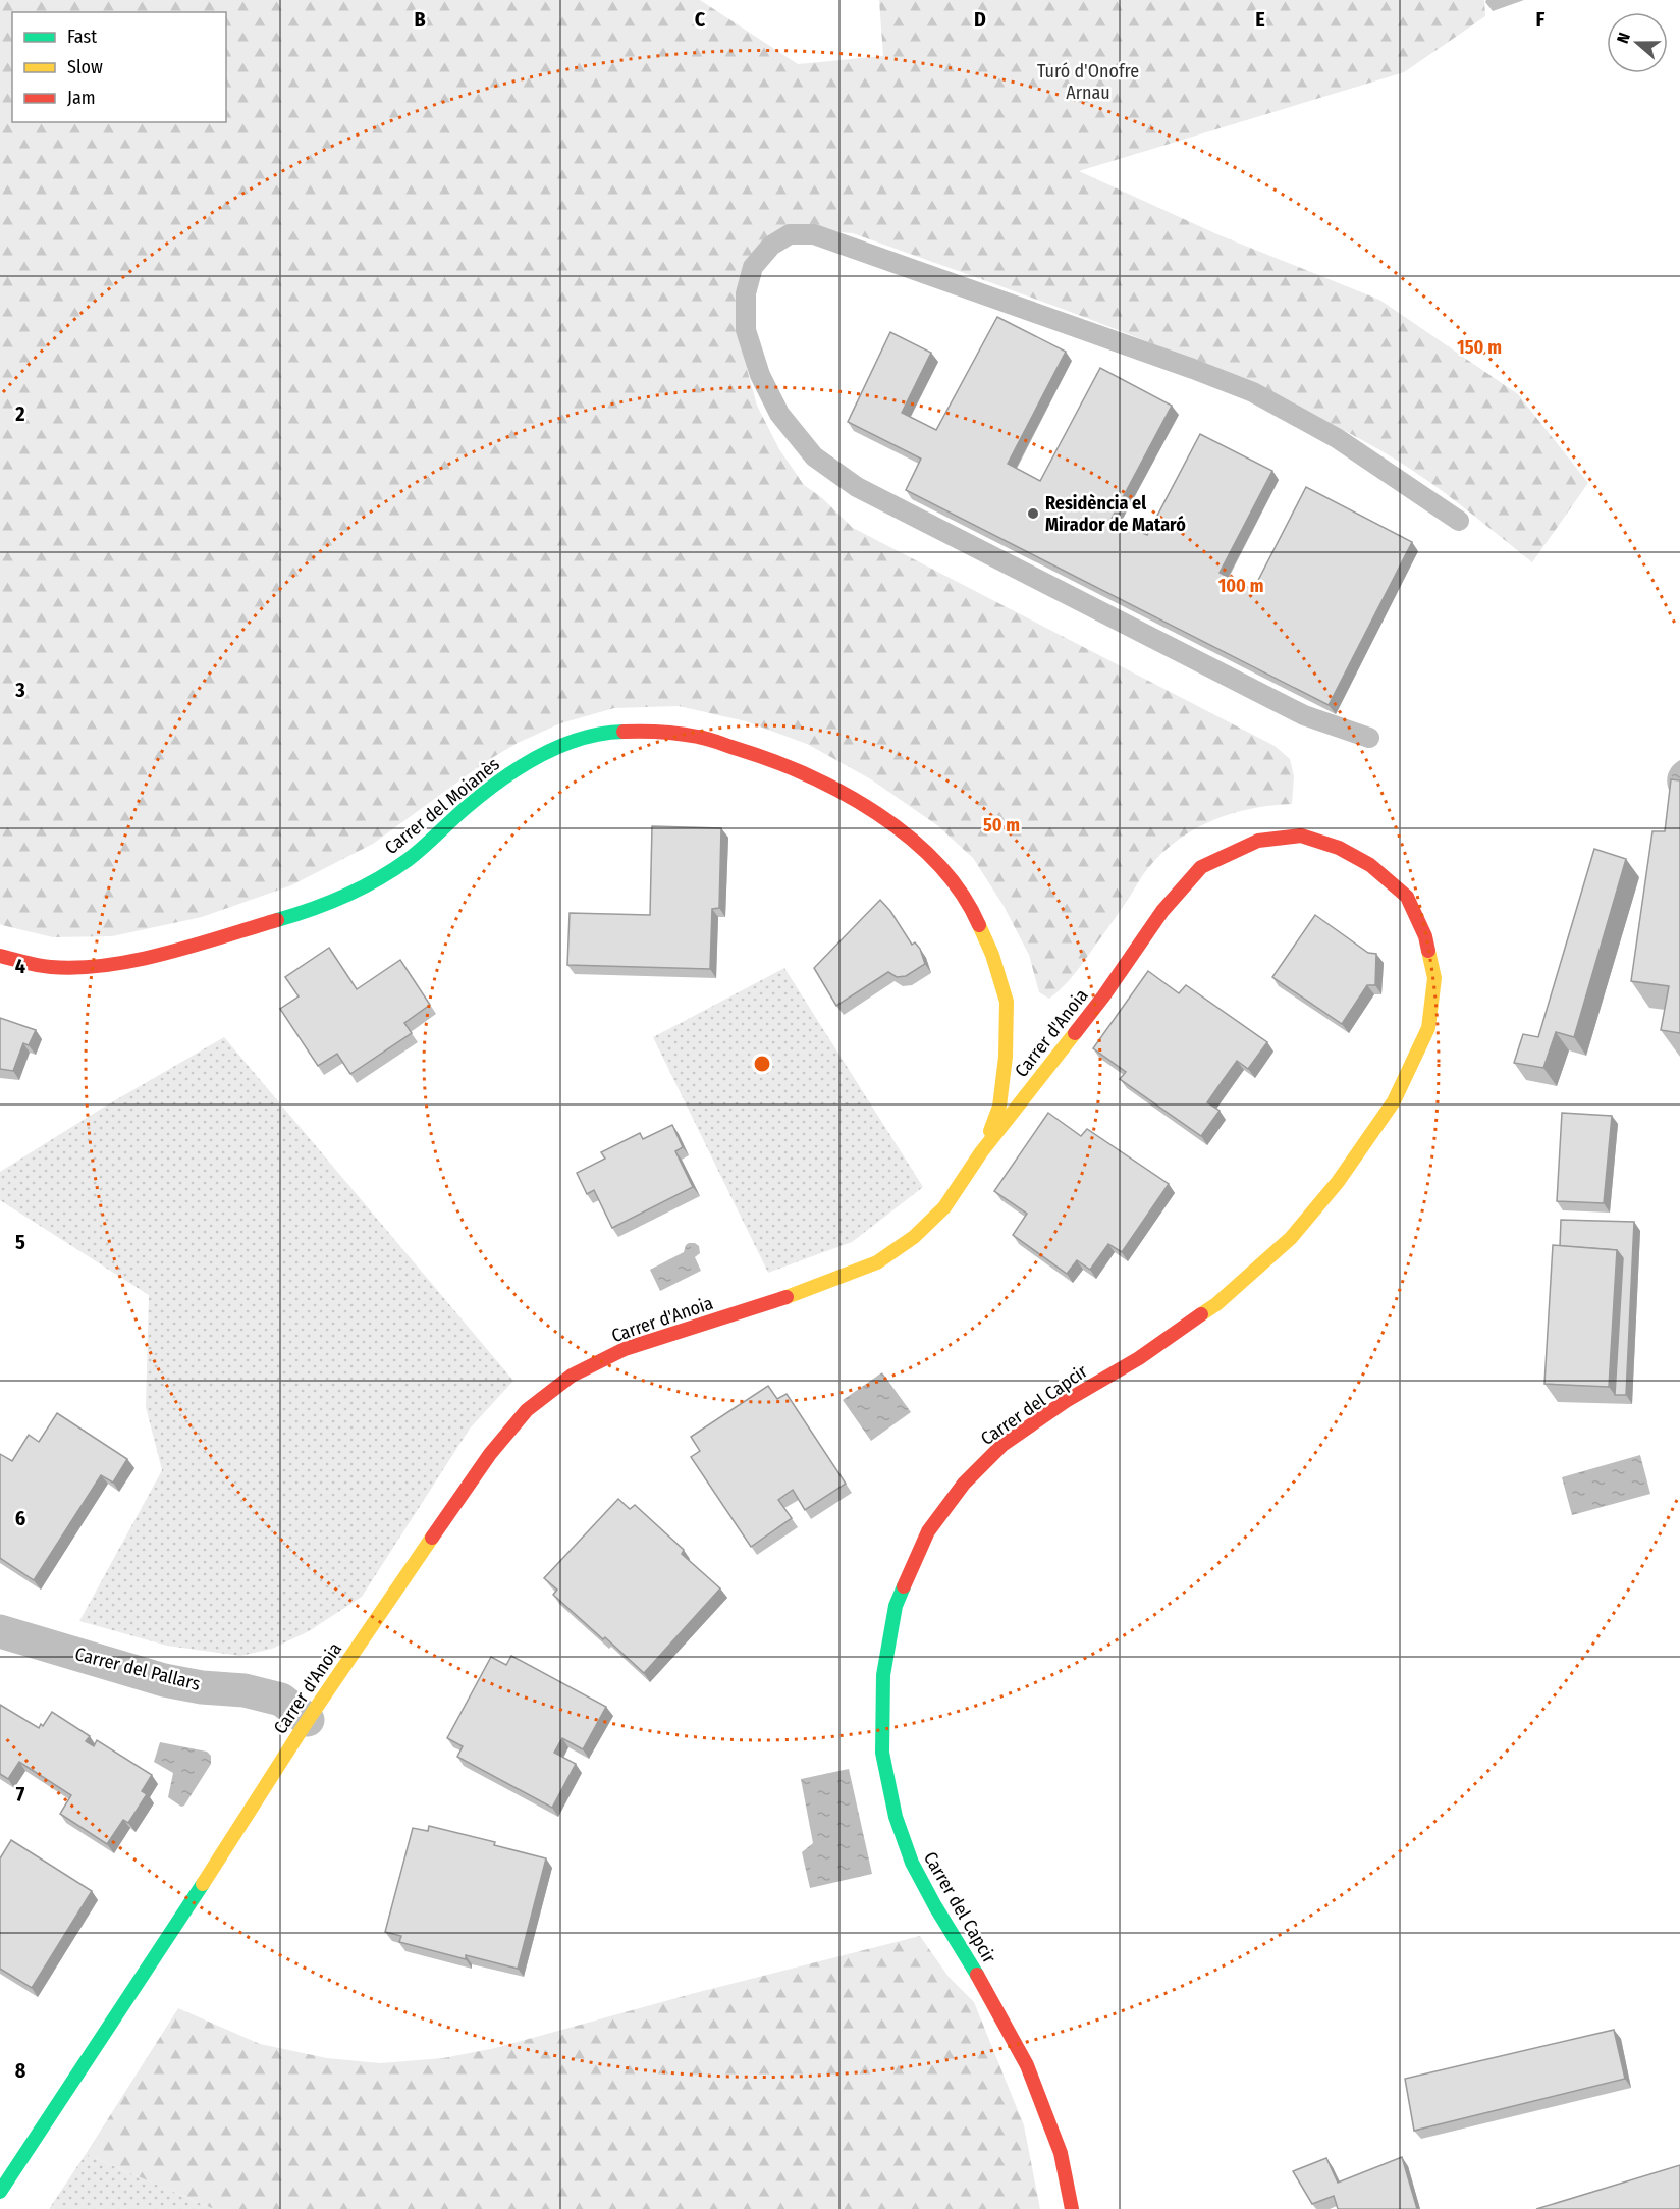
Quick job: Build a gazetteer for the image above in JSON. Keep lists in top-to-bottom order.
{
  "streets": {
    "street": [
      "Carrer del Moianès",
      "Carrer d'Anoia",
      "Carrer del Capcir",
      "Carrer del Pallars"
    ]
  },
  "crossings": [
    ["Carrer del Moianès", "Carrer d'Anoia"],
    ["Carrer d'Anoia", "Carrer del Capcir"],
    ["Carrer d'Anoia", "Carrer del Pallars"]
  ],
  "parks": ["Turó d'Onofre Arnau"],
  "places": ["Residència el Mirador de Mataró"],
  "legend": ["Fast", "Slow", "Jam"],
  "north": "left",
  "grid": {
    "columns": [
      "B",
      "C",
      "D",
      "E",
      "F"
    ],
    "rows": [
      "2",
      "3",
      "4",
      "5",
      "6",
      "7",
      "8"
    ]
  },
  "rings": ["150 m", "100 m", "50 m"]
}
